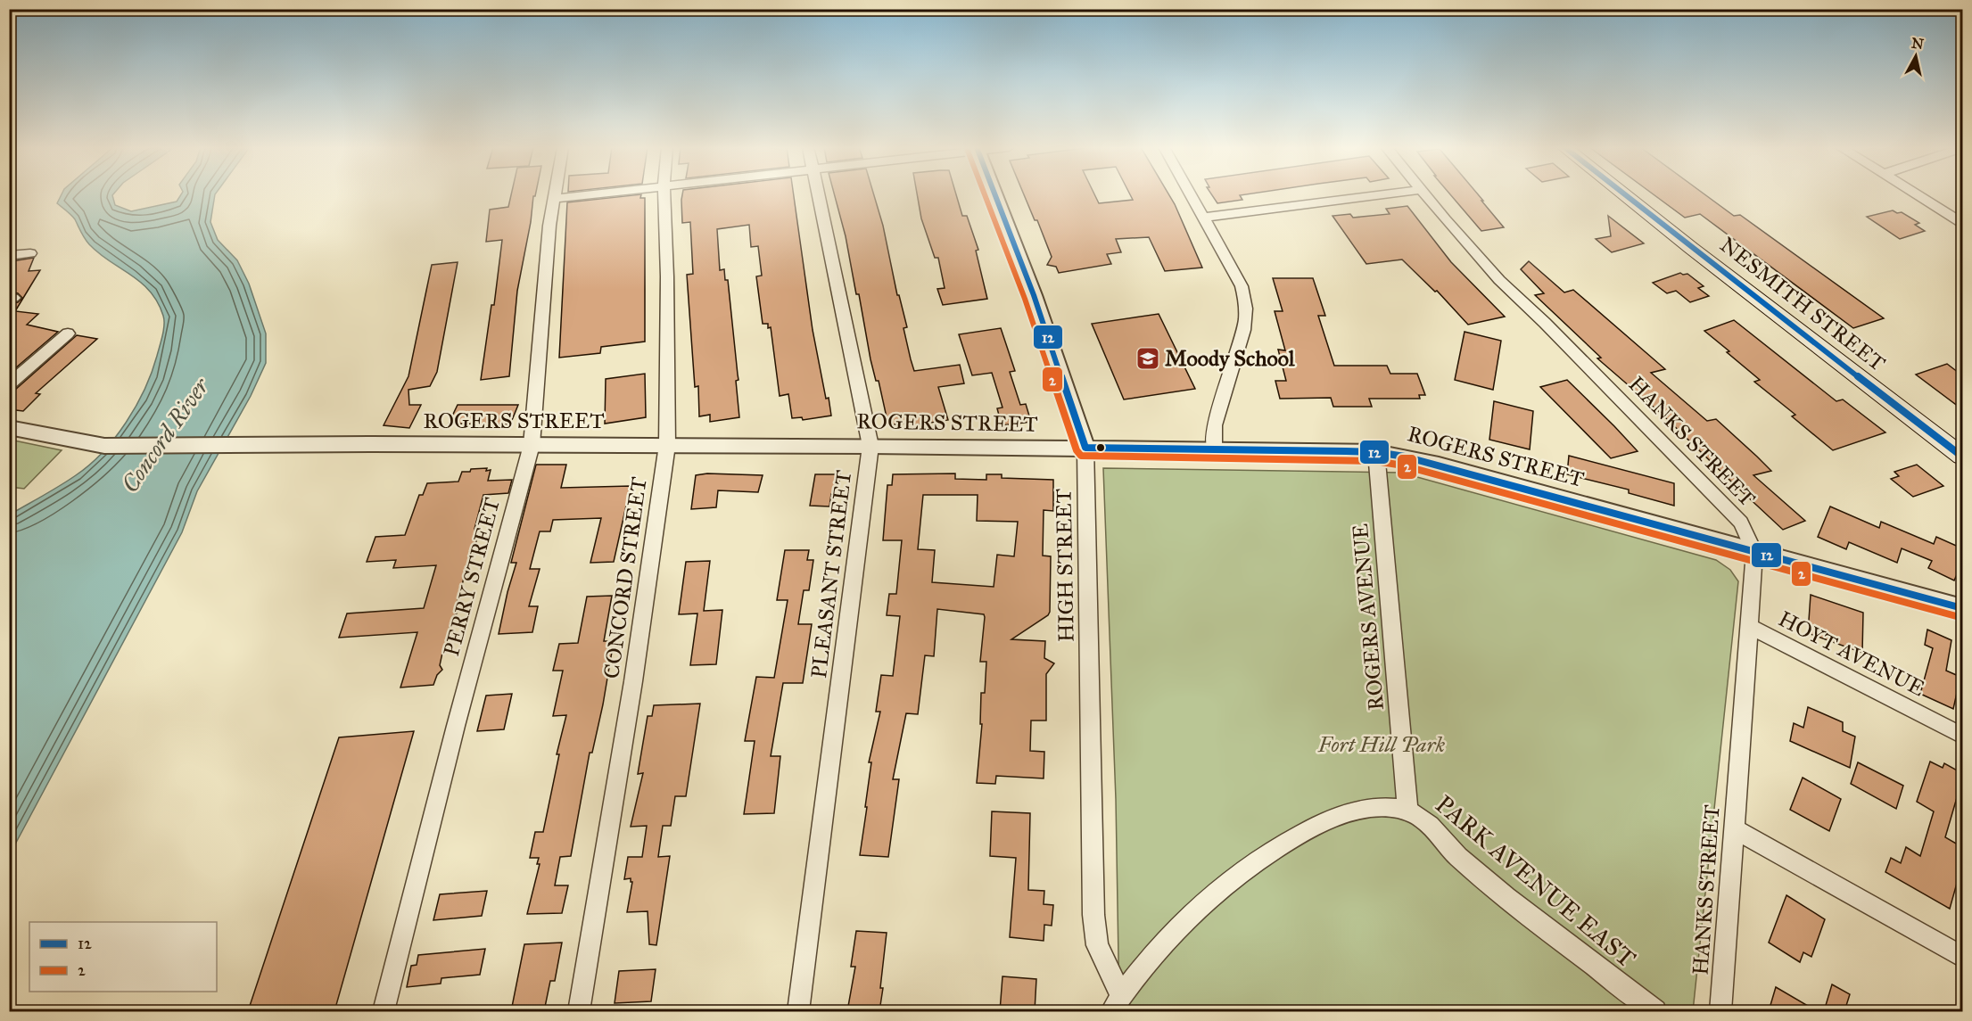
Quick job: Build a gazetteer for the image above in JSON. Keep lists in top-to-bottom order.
{
  "streets": {
    "main road": ["NESMITH STREET"],
    "street": [
      "ROGERS STREET",
      "HANKS STREET",
      "HIGH STREET",
      "PLEASANT STREET",
      "PERRY STREET",
      "CONCORD STREET",
      "ROGERS AVENUE",
      "HOYT AVENUE",
      "PARK AVENUE EAST"
    ]
  },
  "crossings": [
    ["ROGERS STREET", "HANKS STREET"],
    ["ROGERS STREET", "HIGH STREET"],
    ["ROGERS STREET", "PLEASANT STREET"],
    ["ROGERS STREET", "PERRY STREET"],
    ["ROGERS STREET", "CONCORD STREET"],
    ["ROGERS STREET", "ROGERS AVENUE"],
    ["HANKS STREET", "HOYT AVENUE"],
    ["ROGERS AVENUE", "PARK AVENUE EAST"]
  ],
  "water": ["Concord River"],
  "parks": ["Fort Hill Park"],
  "places": {
    "school or university": ["Moody School"]
  },
  "lines": ["transit line 12", "transit line 2"],
  "legend": ["12", "2"],
  "north": "top"
}
